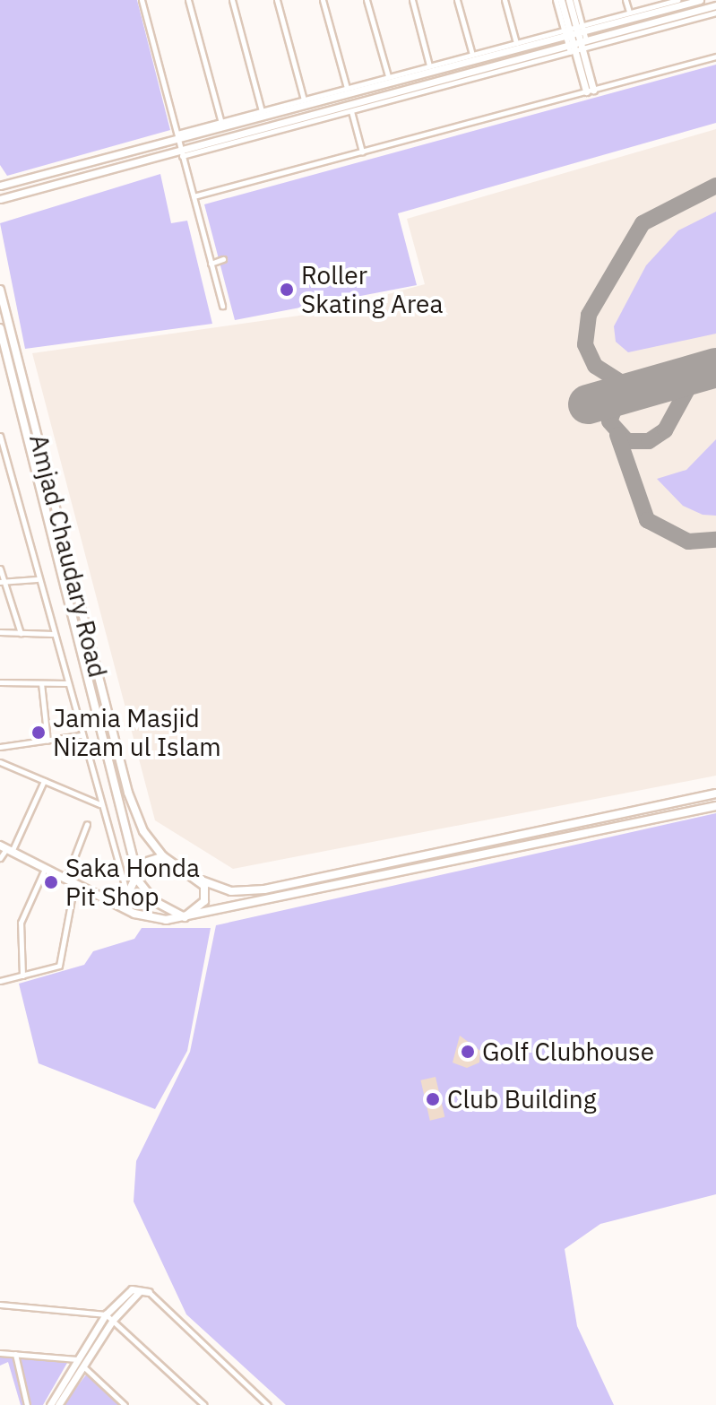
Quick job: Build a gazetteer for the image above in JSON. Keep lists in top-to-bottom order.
{
  "streets": {
    "main road": ["Amjad Chaudary Road"]
  },
  "places": [
    "Roller Skating Area",
    "Jamia Masjid Nizam ul Islam",
    "Saka Honda Pit Shop",
    "Golf Clubhouse",
    "Club Building"
  ]
}
